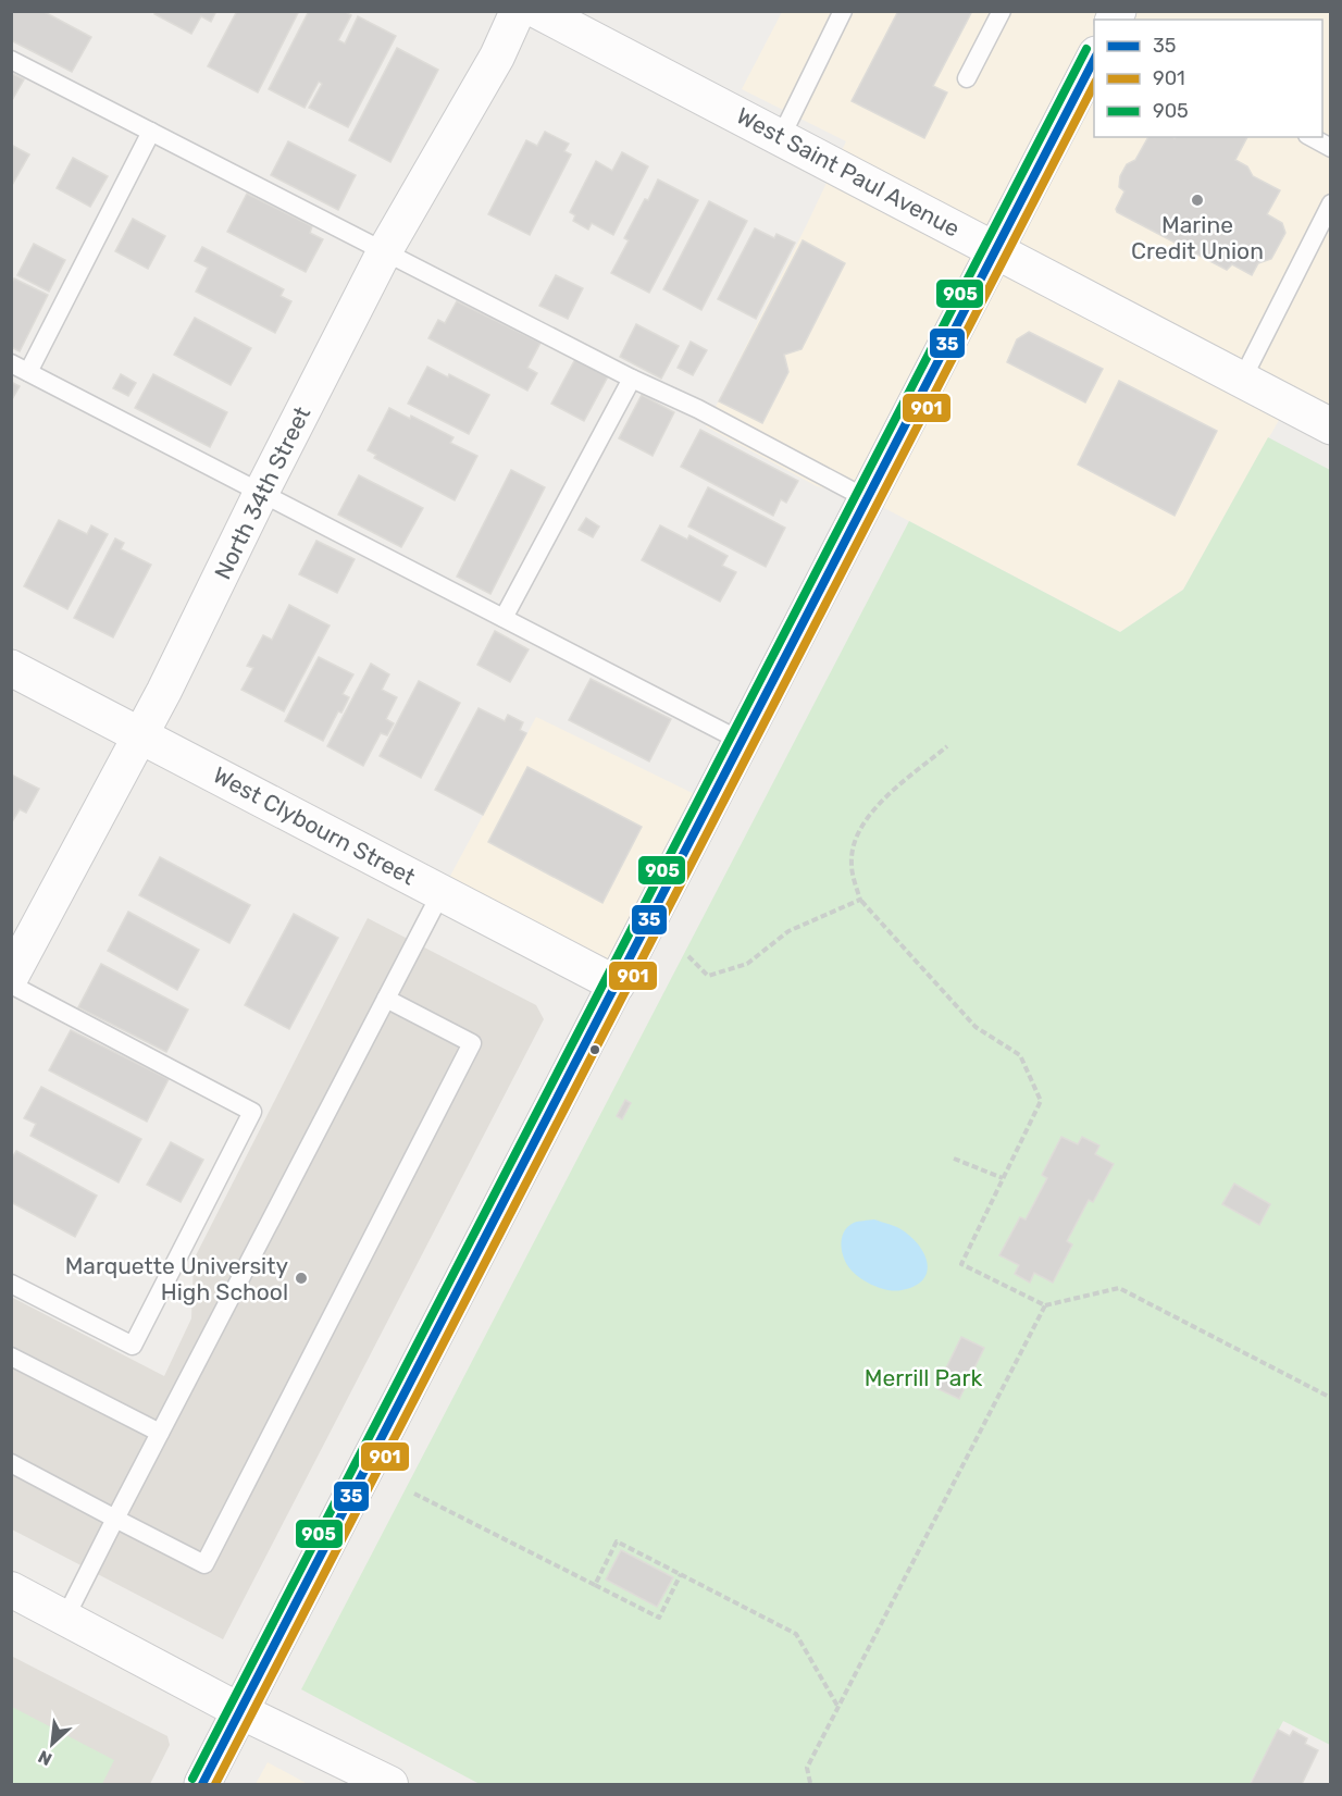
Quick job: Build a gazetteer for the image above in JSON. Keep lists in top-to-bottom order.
{
  "streets": {
    "main road": ["West Saint Paul Avenue", "West Clybourn Street"],
    "street": ["North 34th Street"]
  },
  "crossings": [
    ["North 34th Street", "West Clybourn Street"]
  ],
  "parks": ["Merrill Park"],
  "places": ["Marine Credit Union", "Marquette University High School"],
  "lines": ["transit line 905", "transit line 35", "transit line 901"],
  "legend": ["35", "901", "905"],
  "north": "bottom left"
}
